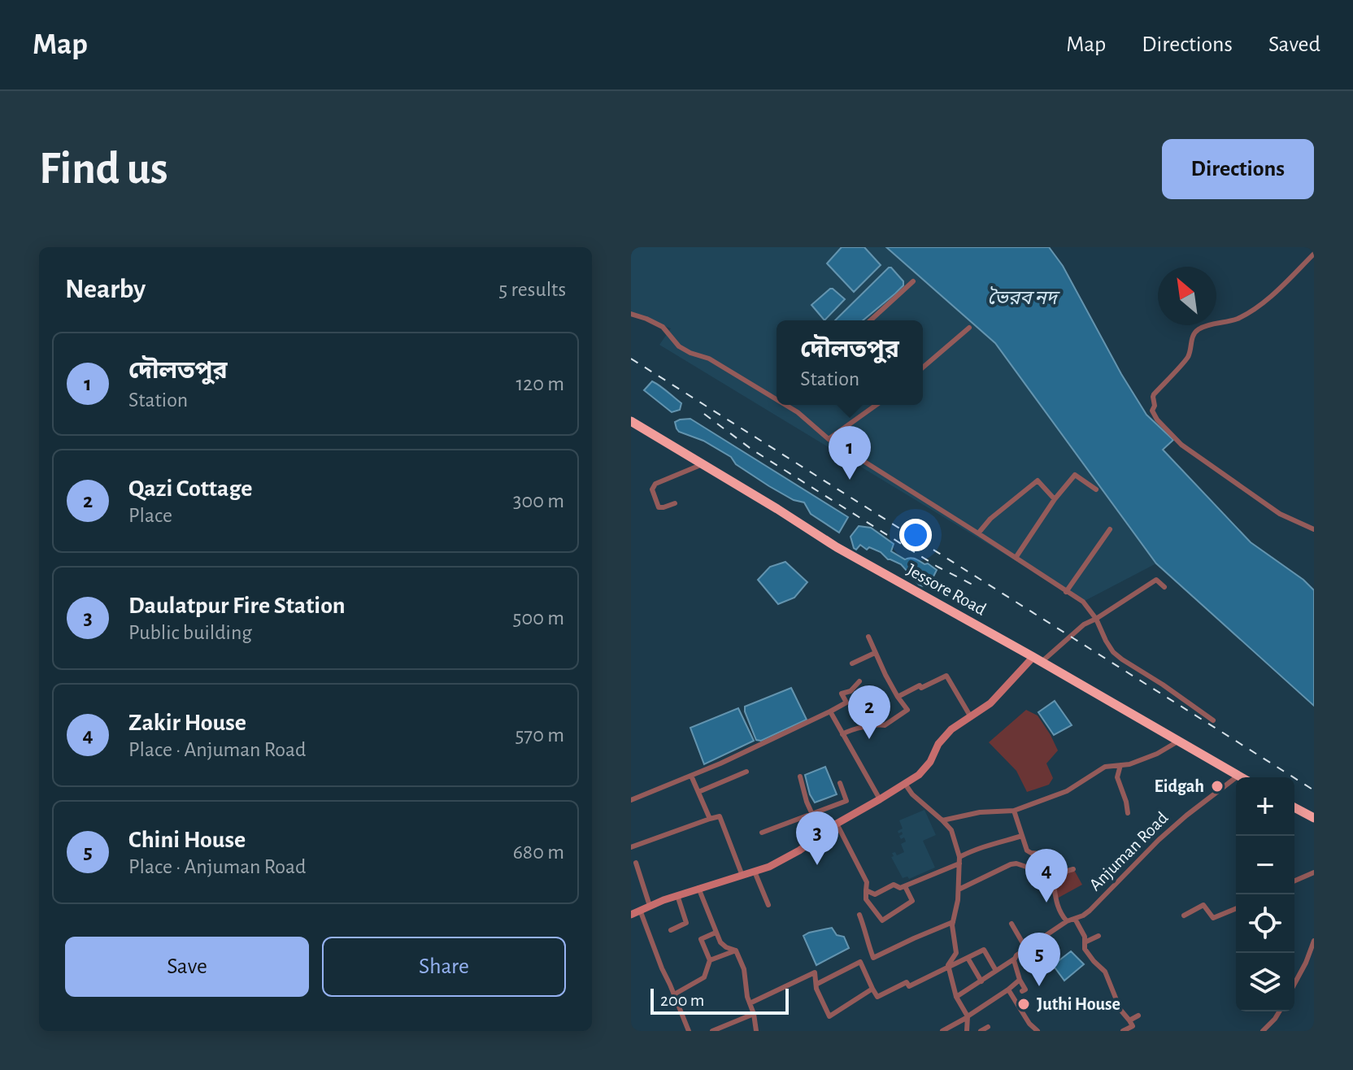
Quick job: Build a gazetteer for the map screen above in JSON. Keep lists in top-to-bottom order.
{
  "streets": {
    "highway": ["Jessore Road"],
    "street": ["Anjuman Road"]
  },
  "water": ["ভৈরব নদ"],
  "places": ["Eidgah", "Juthi House"],
  "scale_bar": "200 m",
  "north": "top left",
  "page": {
    "header": "Map",
    "nav": ["Map", "Directions", "Saved"],
    "buttons": [
      "Directions",
      ["Save", "Share"]
    ],
    "title": "Find us",
    "heading": ["Nearby", "5 results"],
    "popup": ["দৌলতপুর", "Station"],
    "list": [
      {
        "mark": "1",
        "name": "দৌলতপুর",
        "note": "Station",
        "value": "120 m"
      },
      {
        "mark": "2",
        "name": "Qazi Cottage",
        "note": "Place",
        "value": "300 m"
      },
      {
        "mark": "3",
        "name": "Daulatpur Fire Station",
        "note": "Public building",
        "value": "500 m"
      },
      {
        "mark": "4",
        "name": "Zakir House",
        "note": "Place · Anjuman Road",
        "value": "570 m"
      },
      {
        "mark": "5",
        "name": "Chini House",
        "note": "Place · Anjuman Road",
        "value": "680 m"
      }
    ],
    "pins": [
      "1",
      "2",
      "3",
      "4",
      "5"
    ],
    "map_buttons": ["+", "−"],
    "scale": "200 m"
  }
}
